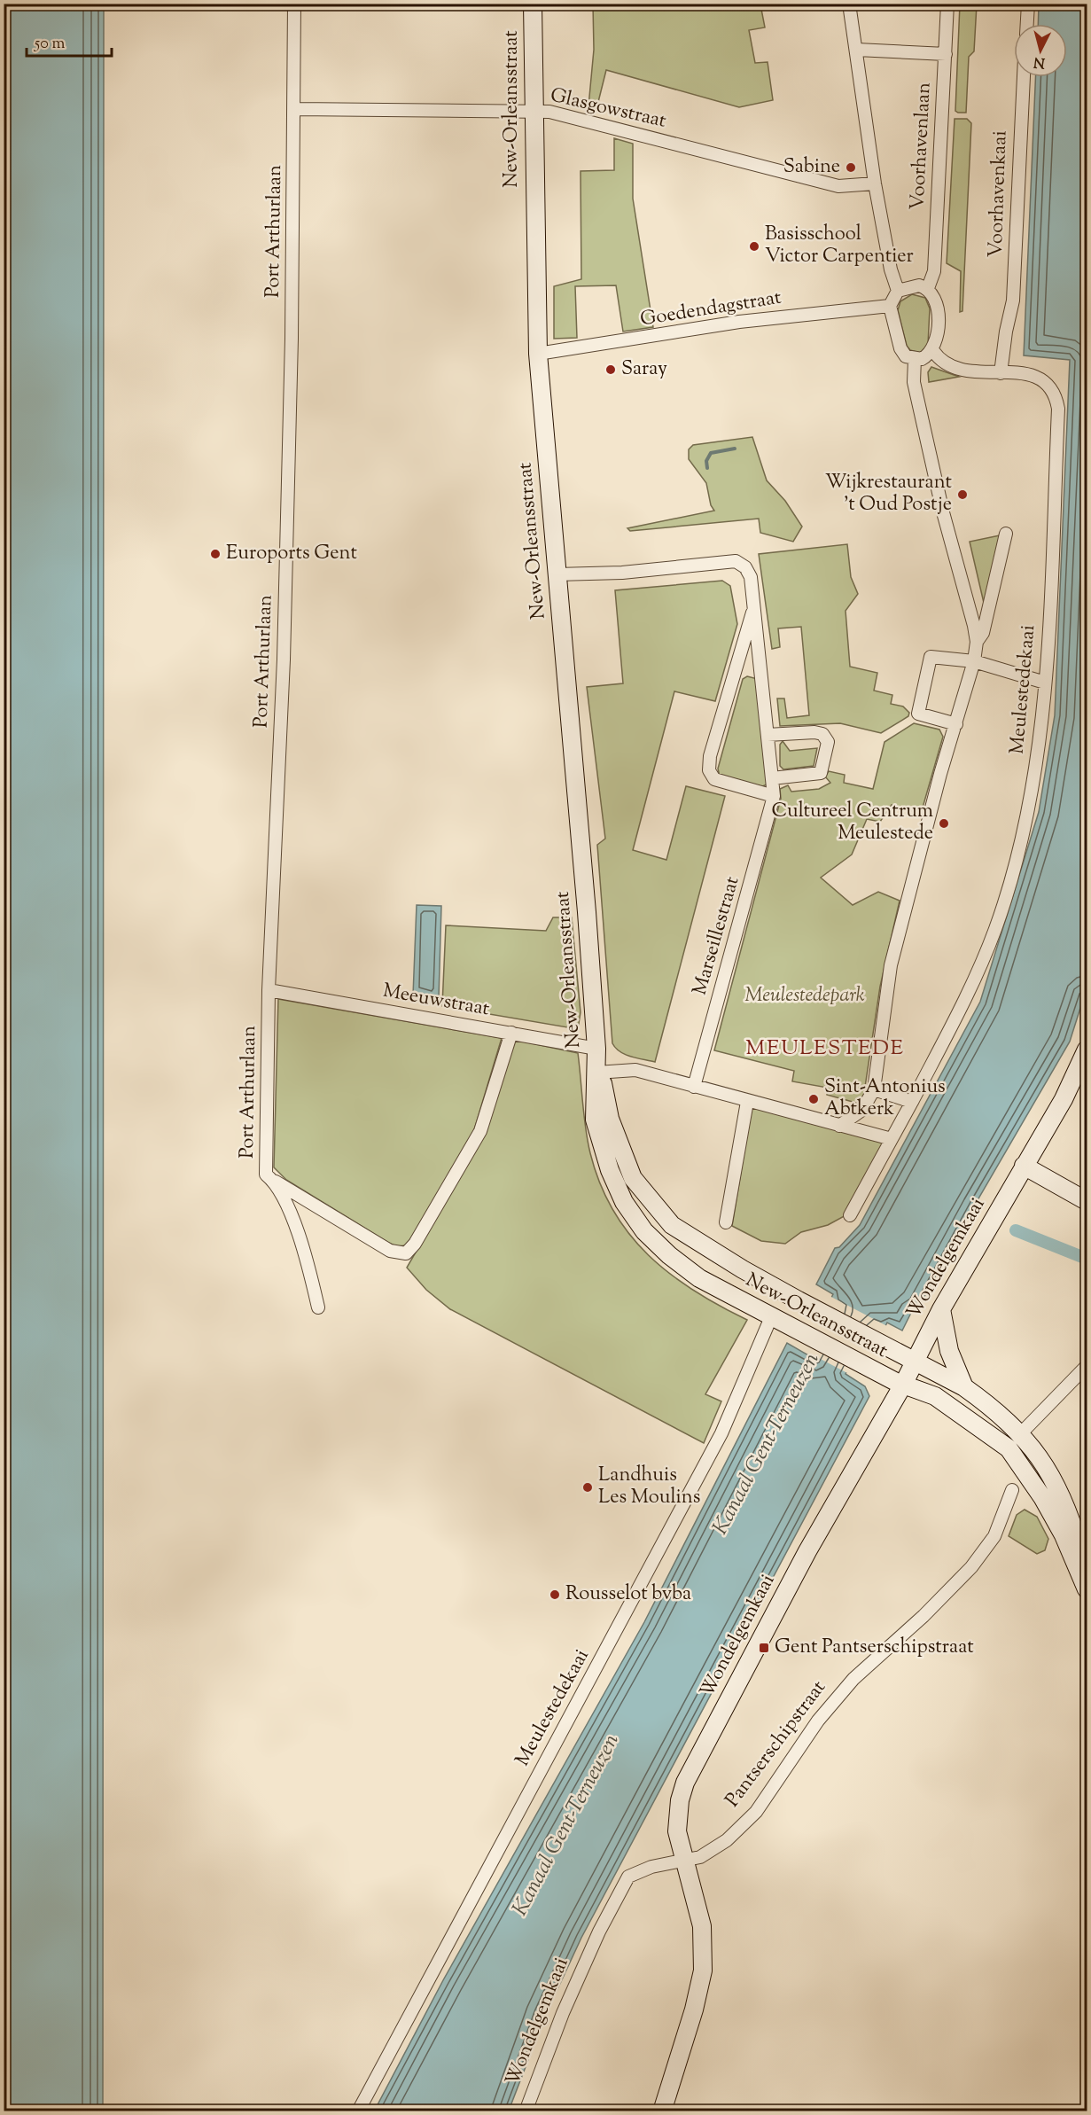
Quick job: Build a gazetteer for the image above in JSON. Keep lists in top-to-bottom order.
{
  "streets": {
    "main road": ["New-Orleansstraat", "Wondelgemkaai"],
    "street": [
      "Glasgowstraat",
      "Voorhavenlaan",
      "Voorhavenkaai",
      "Port Arthurlaan",
      "Goedendagstraat",
      "Meulestedekaai",
      "Marseillestraat",
      "Meeuwstraat",
      "Pantserschipstraat"
    ]
  },
  "crossings": [
    ["New-Orleansstraat", "Glasgowstraat"],
    ["New-Orleansstraat", "Goedendagstraat"],
    ["New-Orleansstraat", "Meulestedekaai"],
    ["New-Orleansstraat", "Marseillestraat"],
    ["New-Orleansstraat", "Meeuwstraat"],
    ["New-Orleansstraat", "Wondelgemkaai"],
    ["Glasgowstraat", "Port Arthurlaan"],
    ["Voorhavenlaan", "Goedendagstraat"],
    ["Voorhavenlaan", "Meulestedekaai"],
    ["Voorhavenkaai", "Meulestedekaai"],
    ["Port Arthurlaan", "Meeuwstraat"],
    ["Goedendagstraat", "Meulestedekaai"],
    ["Wondelgemkaai", "Pantserschipstraat"]
  ],
  "districts": ["MEULESTEDE"],
  "water": ["Kanaal Gent-Terneuzen"],
  "parks": ["Meulestedepark"],
  "places": {
    "other": [
      "Sabine",
      "Basisschool Victor Carpentier",
      "Saray",
      "Wijkrestaurant 't Oud Postje",
      "Euroports Gent",
      "Cultureel Centrum Meulestede",
      "Sint-Antonius Abtkerk",
      "Landhuis Les Moulins",
      "Rousselot bvba"
    ],
    "transit": ["Gent Pantserschipstraat"]
  },
  "scale_bar": "50 m",
  "north": "bottom"
}
